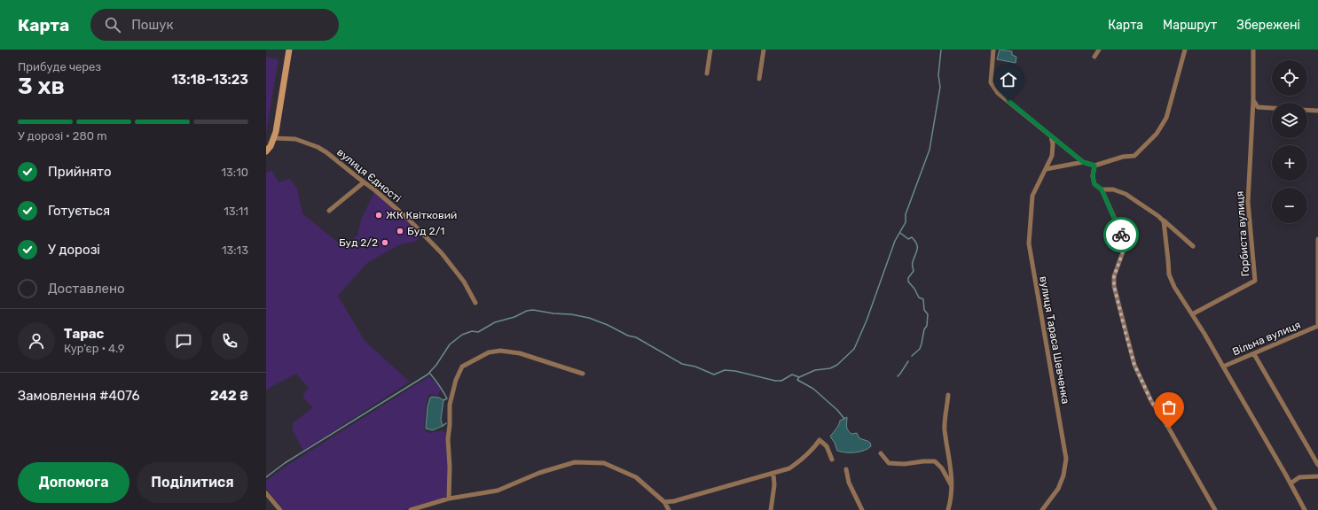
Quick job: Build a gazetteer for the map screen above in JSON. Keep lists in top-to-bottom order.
{
  "streets": {
    "street": [
      "вулиця Єдності",
      "Горбиста вулиця",
      "Вільна вулиця",
      "вулиця Тараса Шевченка"
    ]
  },
  "places": ["ЖК Квітковий", "Буд 2/1", "Буд 2/2"],
  "page": {
    "header": "Карта",
    "search": "Пошук",
    "nav": ["Карта", "Маршрут", "Збережені"],
    "heading": ["3 хв", "Прибуде через", "13:18–13:23"],
    "panel": [
      "Тарас",
      "Кур’єр · 4.9",
      "Замовлення #4076",
      "242 ₴"
    ],
    "map_buttons": ["+", "−"],
    "bar": "У дорозі · 280 m",
    "list": [
      ["Прийнято", "13:10"],
      ["Готується", "13:11"],
      ["У дорозі", "13:13"],
      "Доставлено"
    ],
    "buttons": ["Допомога", "Поділитися"]
  }
}
